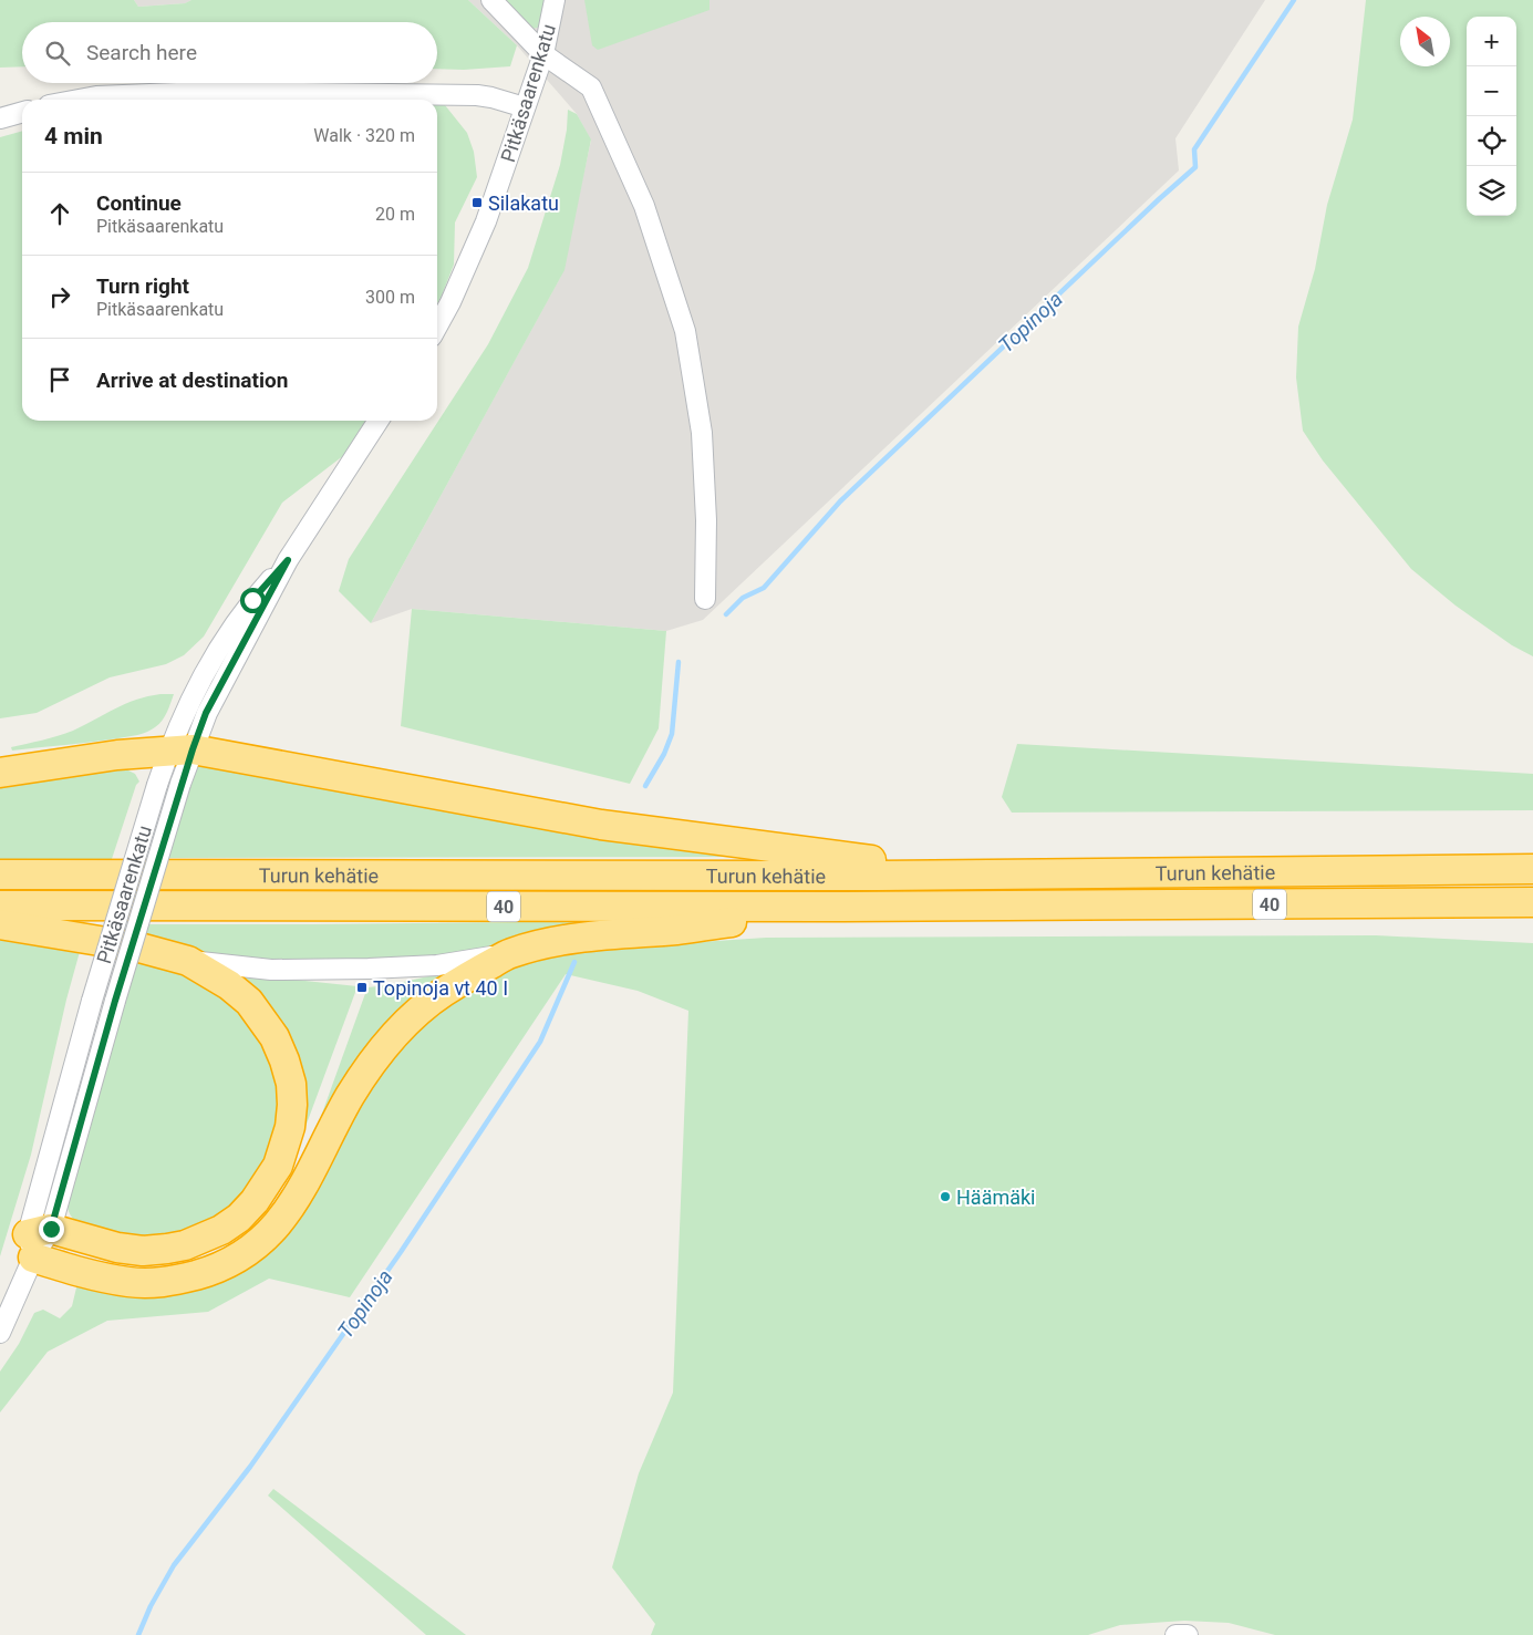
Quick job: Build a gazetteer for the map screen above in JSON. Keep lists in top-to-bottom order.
{
  "streets": {
    "highway": ["Turun kehätie", "40"],
    "street": ["Pitkäsaarenkatu"]
  },
  "water": ["Topinoja"],
  "places": {
    "transit": ["Silakatu", "Topinoja vt 40 I"],
    "other": ["Häämäki"]
  },
  "north": "top left",
  "page": {
    "map_buttons": ["+", "−"],
    "search": "Search here",
    "heading": ["4 min", "Walk · 320 m"],
    "list": [
      ["Continue", "Pitkäsaarenkatu", "20 m"],
      ["Turn right", "Pitkäsaarenkatu", "300 m"],
      "Arrive at destination"
    ]
  }
}
